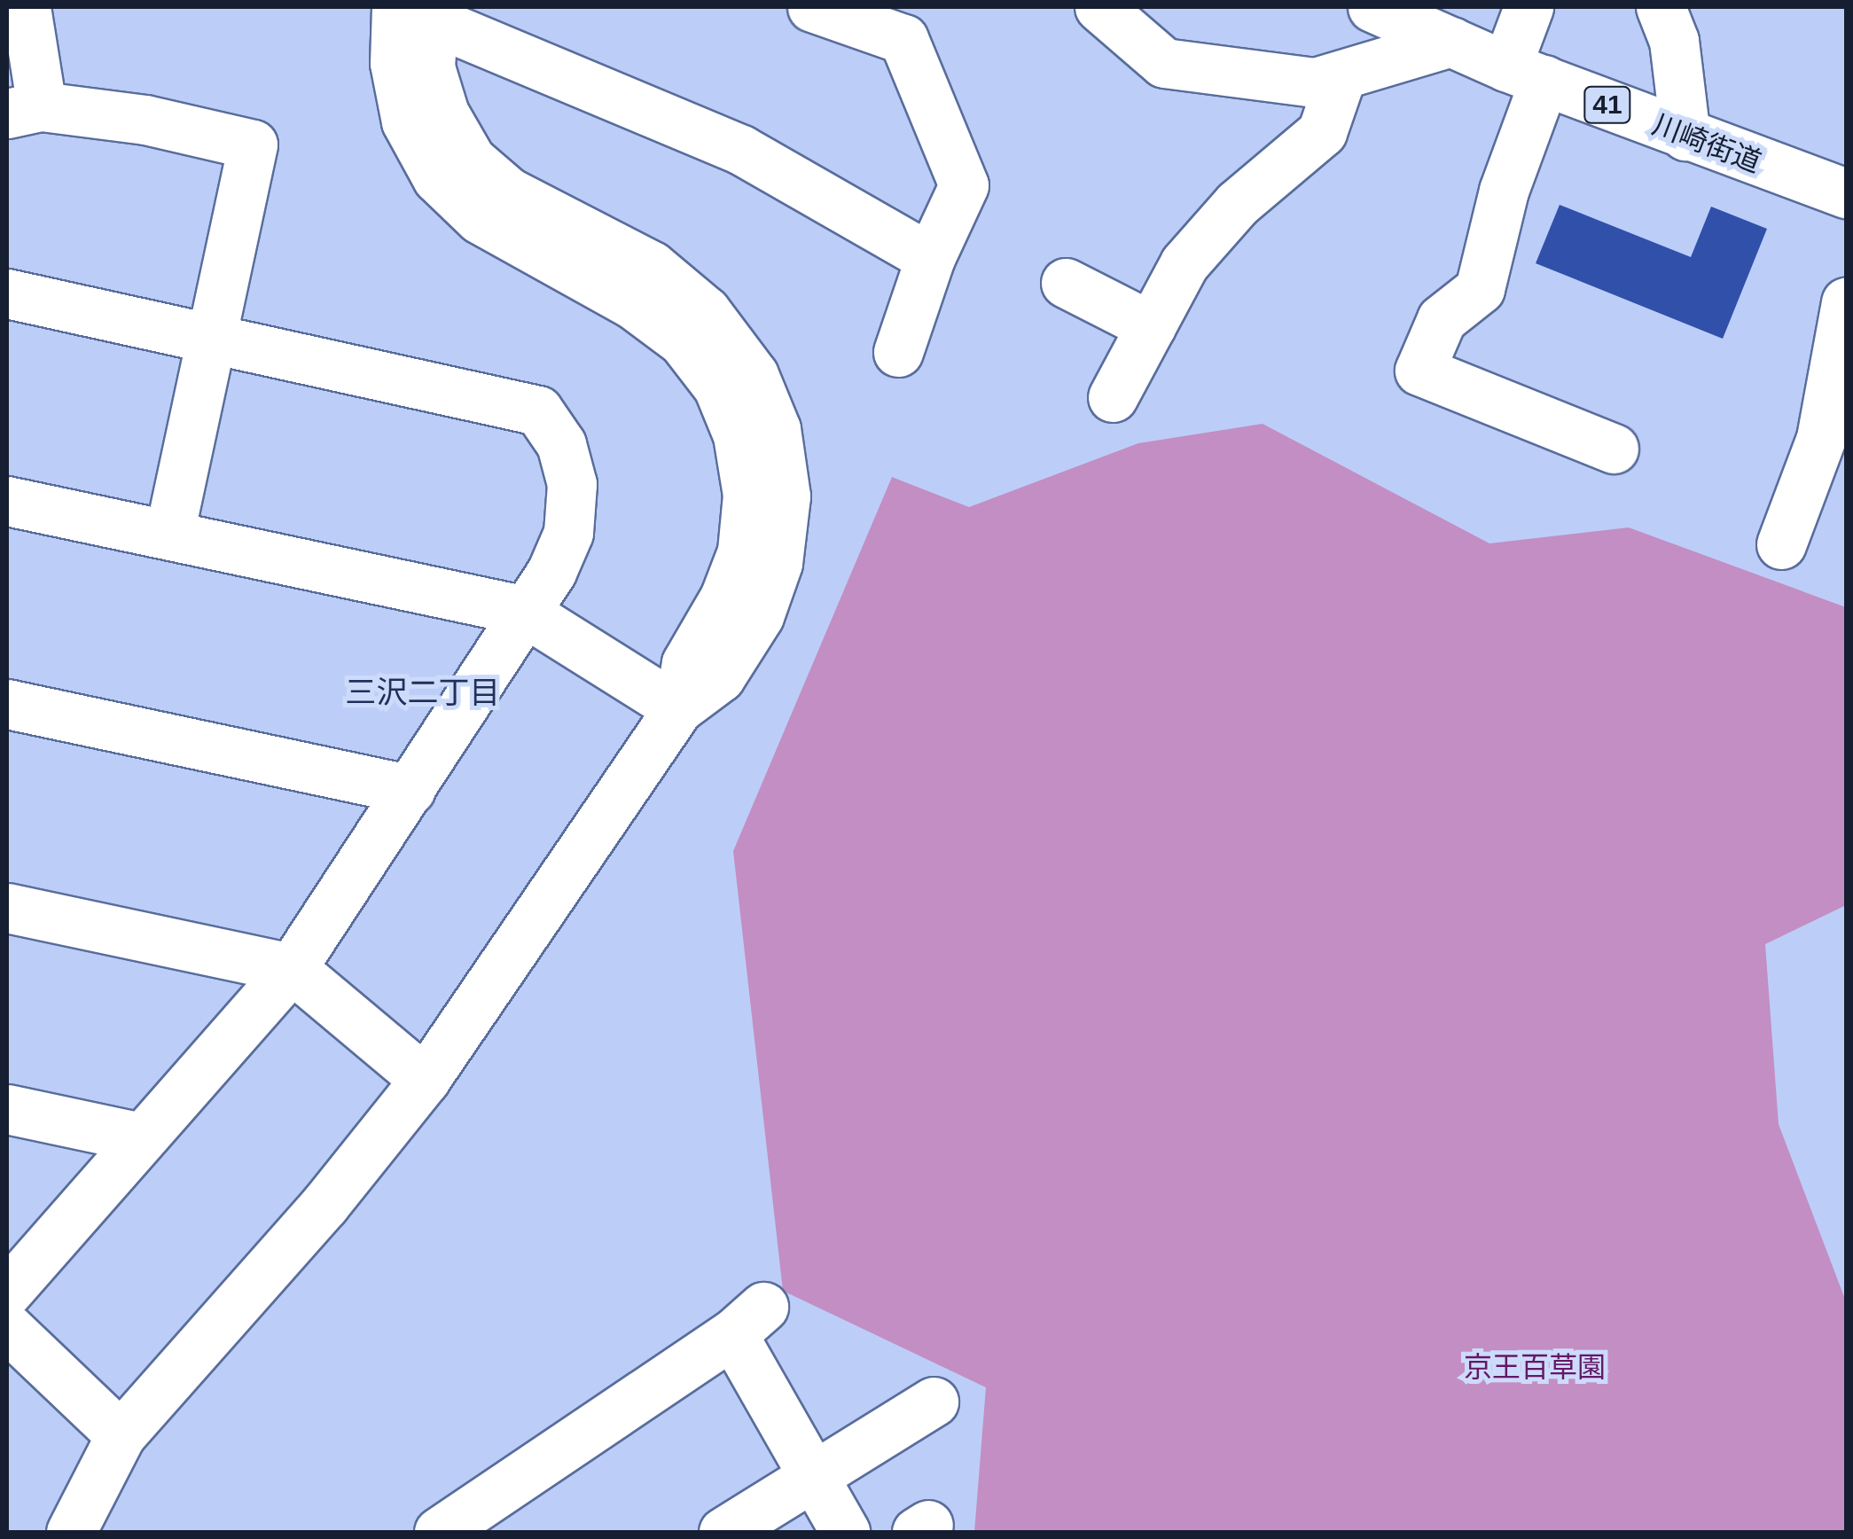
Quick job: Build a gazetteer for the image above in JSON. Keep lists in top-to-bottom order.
{
  "streets": {
    "street": ["41", "川崎街道"]
  },
  "districts": ["三沢二丁目"],
  "parks": ["京王百草園"]
}
